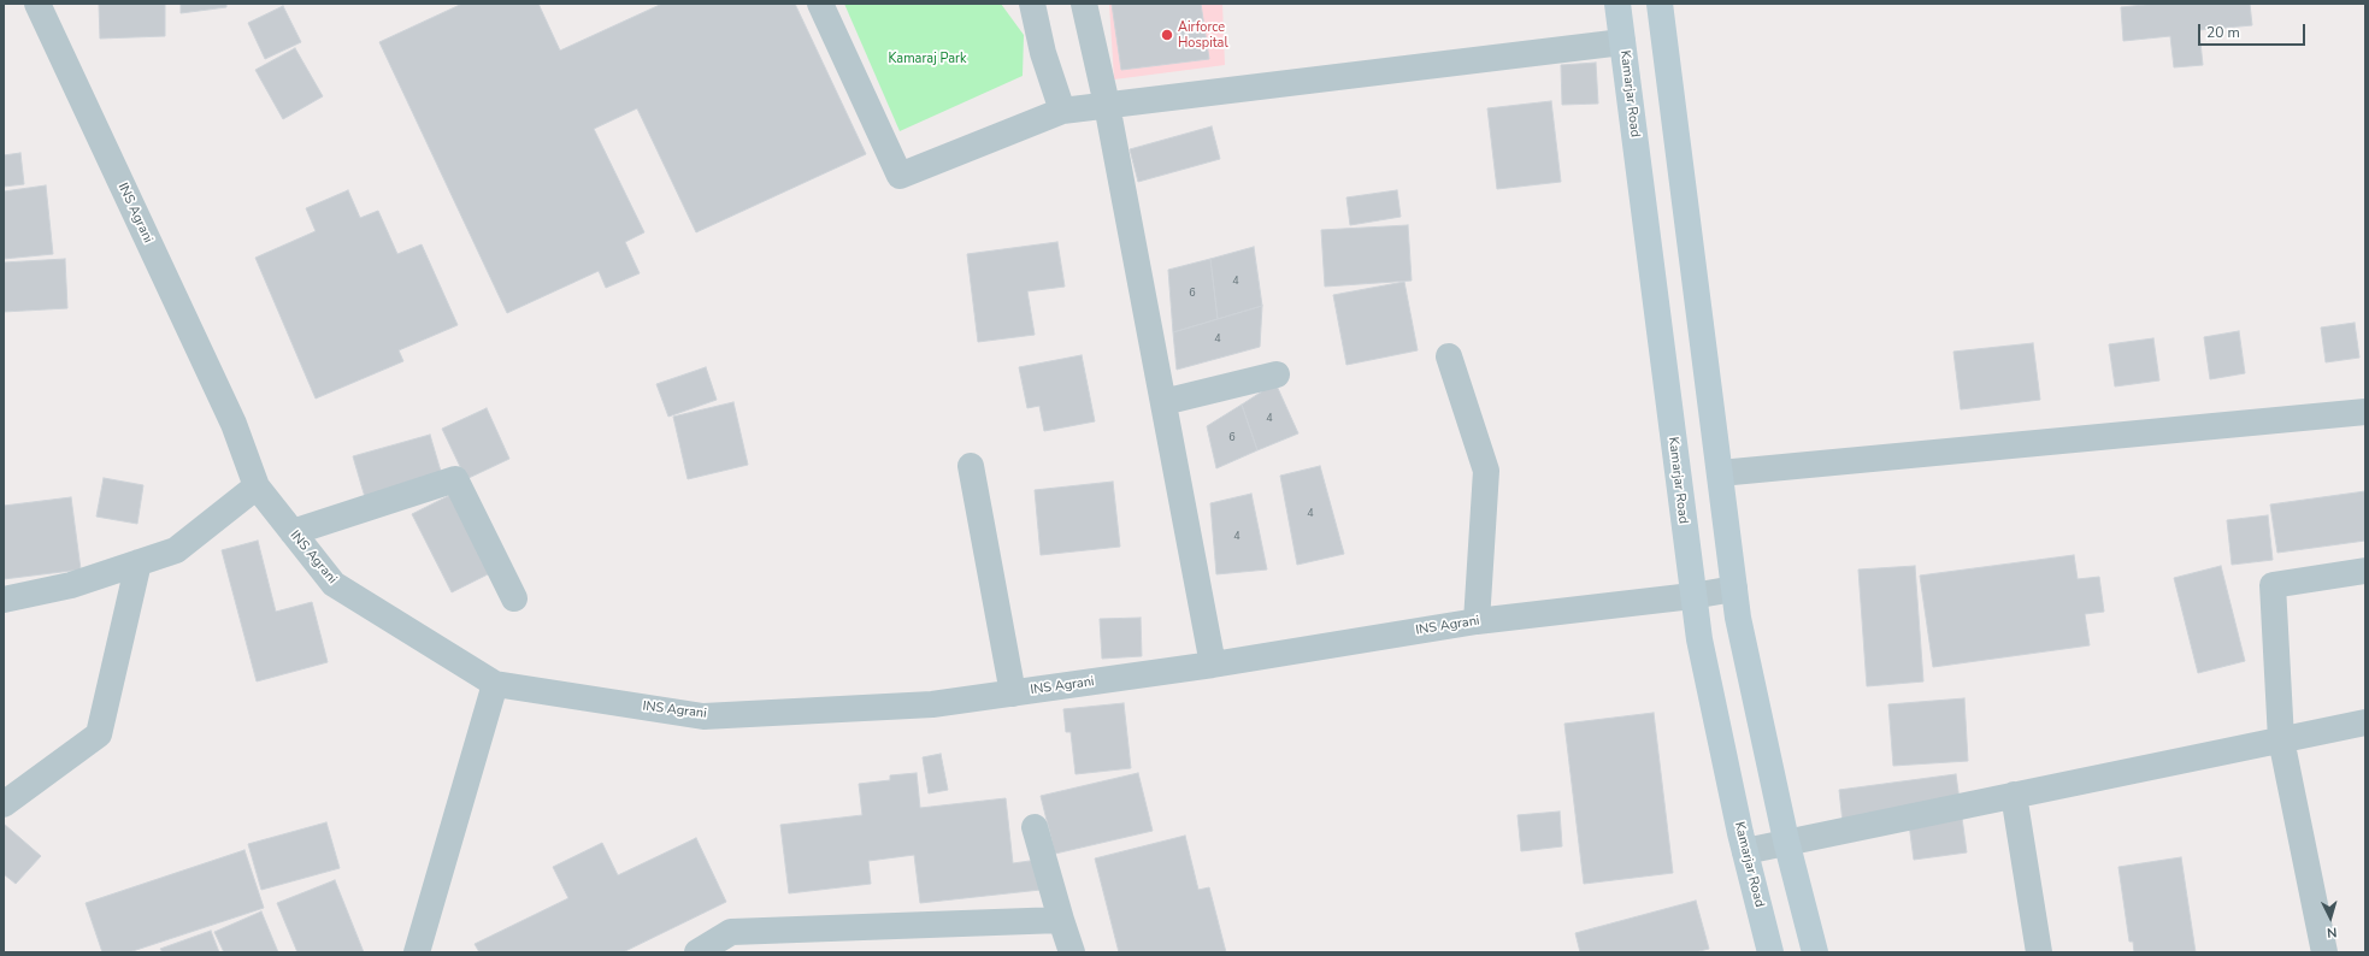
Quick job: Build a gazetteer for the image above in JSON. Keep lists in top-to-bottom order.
{
  "streets": {
    "main road": ["Kamarjar Road"],
    "street": ["INS Agrani"]
  },
  "crossings": [
    ["Kamarjar Road", "INS Agrani"]
  ],
  "parks": ["Kamaraj Park"],
  "places": ["Airforce Hospital"],
  "house_numbers": [
    "4",
    "6",
    "4",
    "4",
    "6",
    "4",
    "4"
  ],
  "scale_bar": "20 m",
  "north": "bottom"
}
